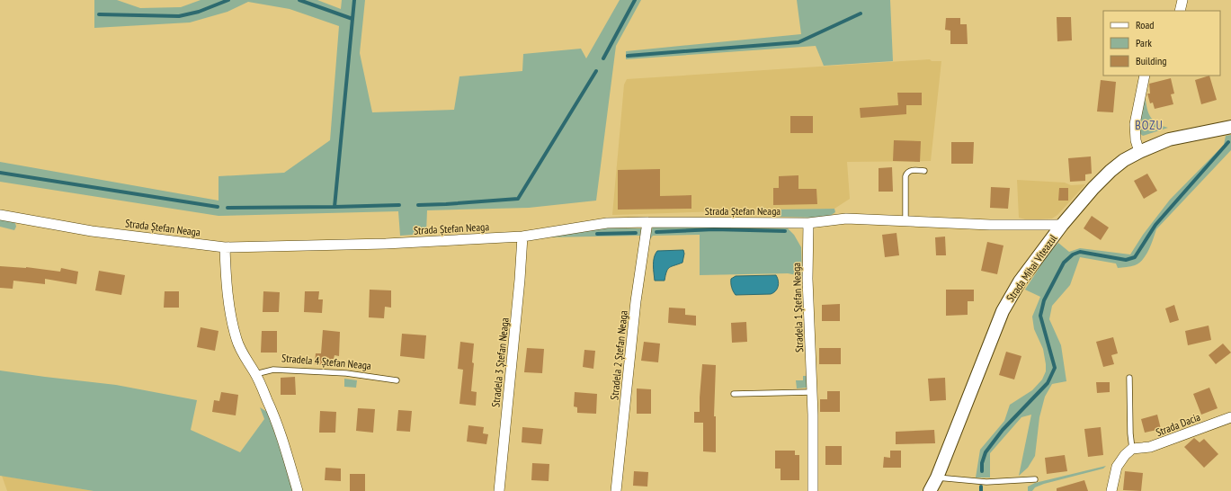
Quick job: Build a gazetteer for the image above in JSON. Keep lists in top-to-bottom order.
{
  "streets": {
    "street": [
      "Strada Ștefan Neaga",
      "Strada Mihai Viteazul",
      "Stradela 1 Ștefan Neaga",
      "Stradela 2 Ștefan Neaga",
      "Stradela 3 Ștefan Neaga",
      "Strada Dacia"
    ],
    "lane": ["Stradela 4 Ștefan Neaga"]
  },
  "crossings": [
    ["Strada Ștefan Neaga", "Strada Mihai Viteazul"],
    ["Strada Ștefan Neaga", "Stradela 1 Ștefan Neaga"],
    ["Strada Ștefan Neaga", "Stradela 2 Ștefan Neaga"],
    ["Strada Ștefan Neaga", "Stradela 3 Ștefan Neaga"]
  ],
  "districts": ["BOZU"],
  "legend": ["Road", "Park", "Building"]
}
